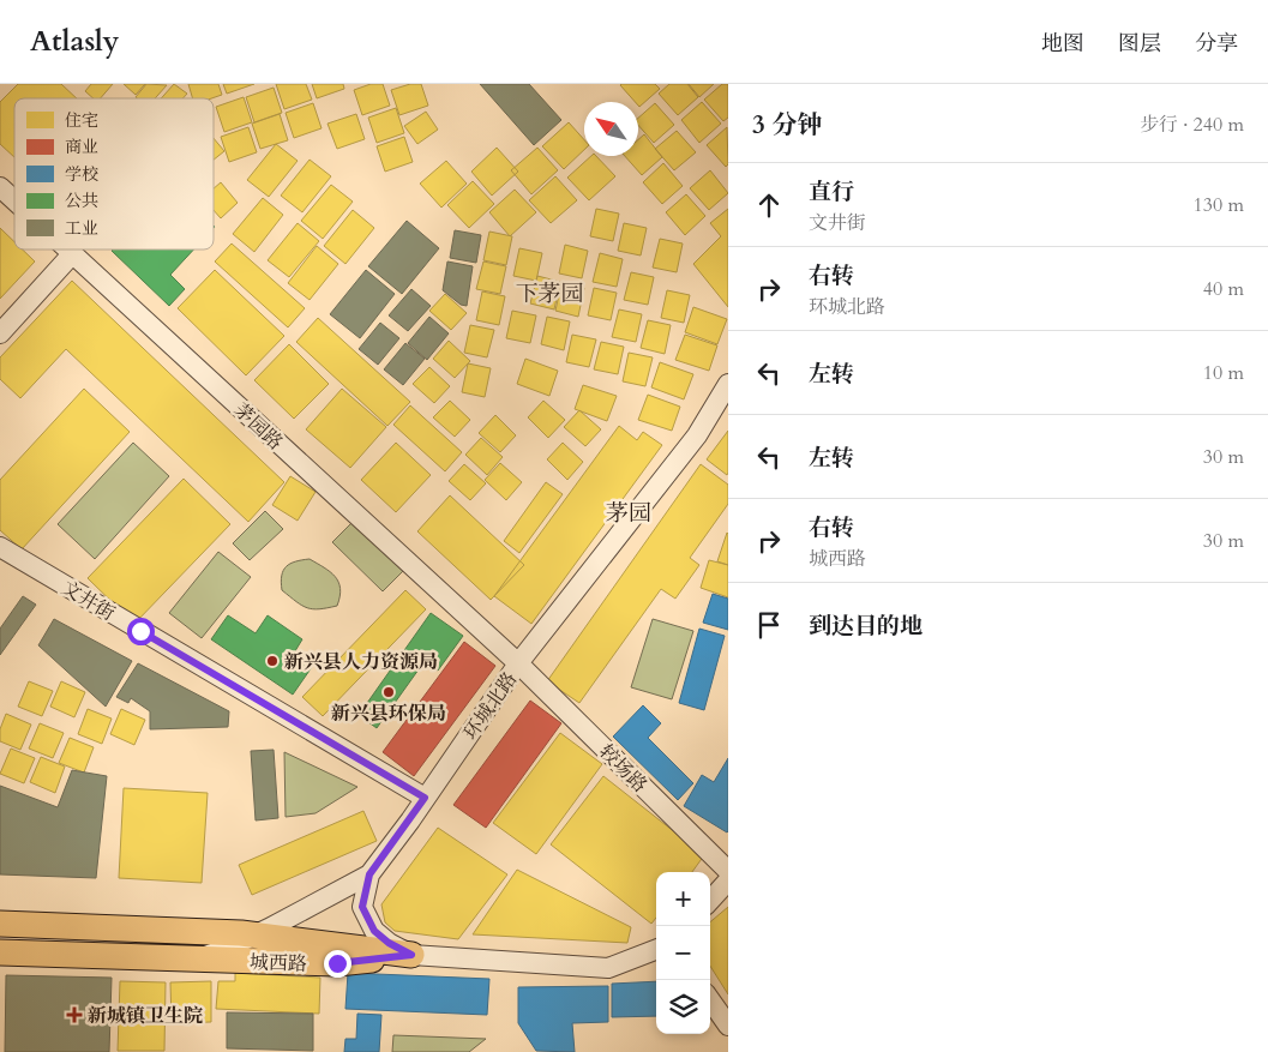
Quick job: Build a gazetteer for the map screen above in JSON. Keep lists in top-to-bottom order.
{
  "streets": {
    "main road": ["城西路"],
    "street": [
      "茅园路",
      "文井街",
      "环城北路",
      "较场路"
    ]
  },
  "crossings": [
    ["茅园路", "环城北路"],
    ["茅园路", "较场路"],
    ["文井街", "环城北路"],
    ["环城北路", "较场路"],
    ["环城北路", "城西路"]
  ],
  "districts": ["下茅园", "茅园"],
  "places": {
    "other": ["新兴县人力资源局", "新兴县环保局"],
    "health": ["新城镇卫生院"]
  },
  "legend": [
    "住宅",
    "商业",
    "学校",
    "公共",
    "工业"
  ],
  "north": "top left",
  "page": {
    "header": "Atlasly",
    "nav": ["地图", "图层", "分享"],
    "heading": ["3 分钟", "步行 · 240 m"],
    "list": [
      ["直行", "文井街", "130 m"],
      ["右转", "环城北路", "40 m"],
      ["左转", "10 m"],
      ["左转", "30 m"],
      ["右转", "城西路", "30 m"],
      "到达目的地"
    ],
    "map_buttons": ["+", "−"]
  }
}
